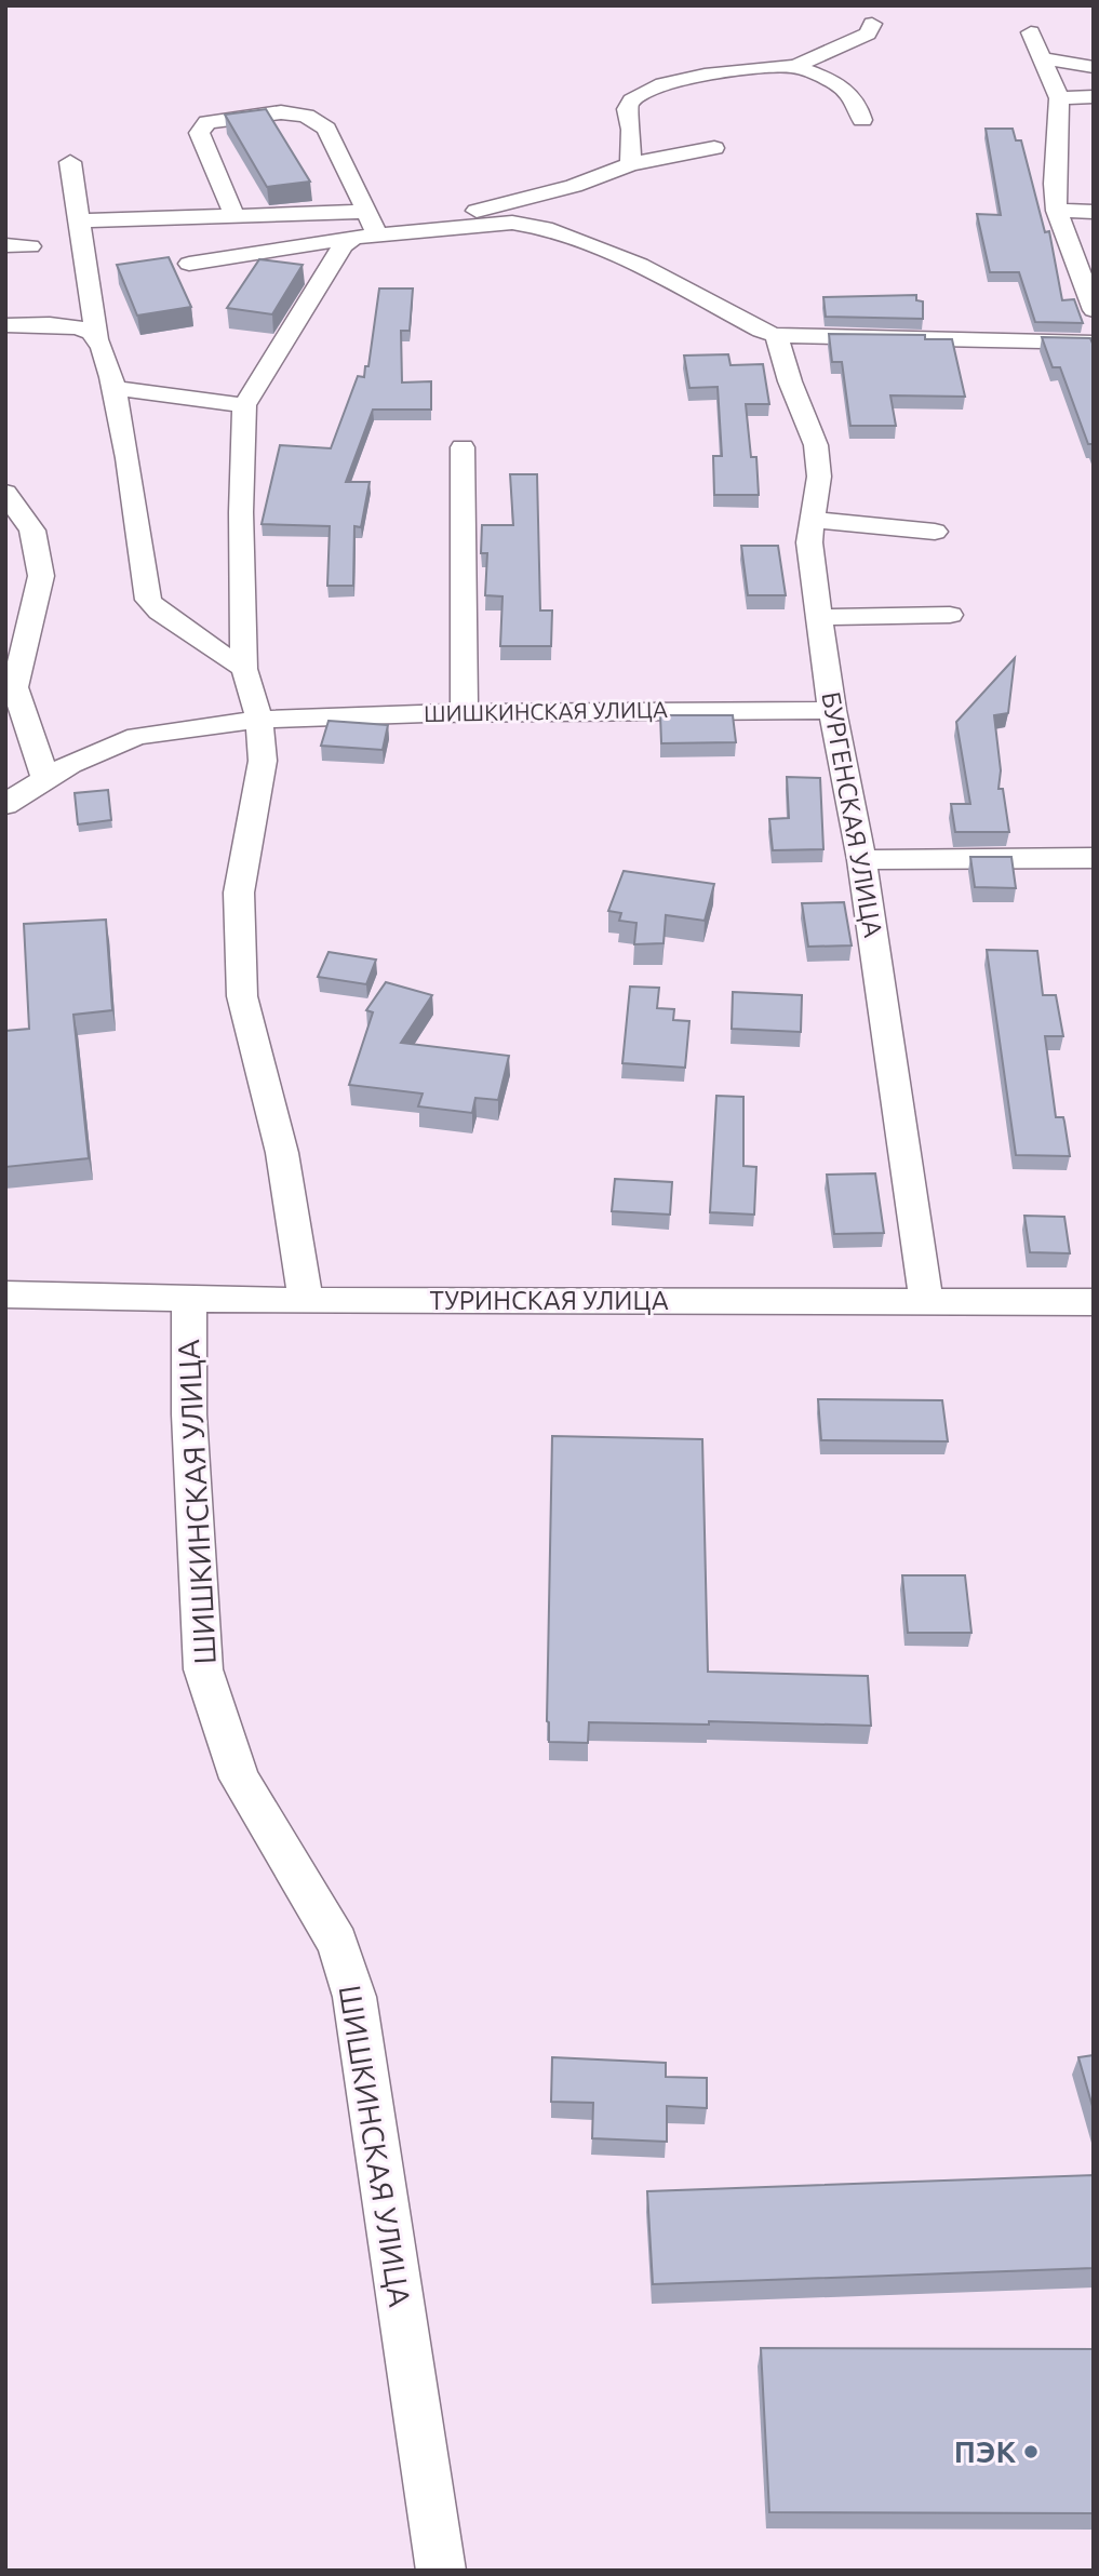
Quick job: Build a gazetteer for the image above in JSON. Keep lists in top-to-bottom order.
{
  "streets": {
    "street": ["ШИШКИНСКАЯ УЛИЦА", "БУРГЕНСКАЯ УЛИЦА", "ТУРИНСКАЯ УЛИЦА"]
  },
  "crossings": [
    ["ШИШКИНСКАЯ УЛИЦА", "БУРГЕНСКАЯ УЛИЦА"],
    ["ШИШКИНСКАЯ УЛИЦА", "ТУРИНСКАЯ УЛИЦА"],
    ["БУРГЕНСКАЯ УЛИЦА", "ТУРИНСКАЯ УЛИЦА"]
  ],
  "places": ["ПЭК"]
}
